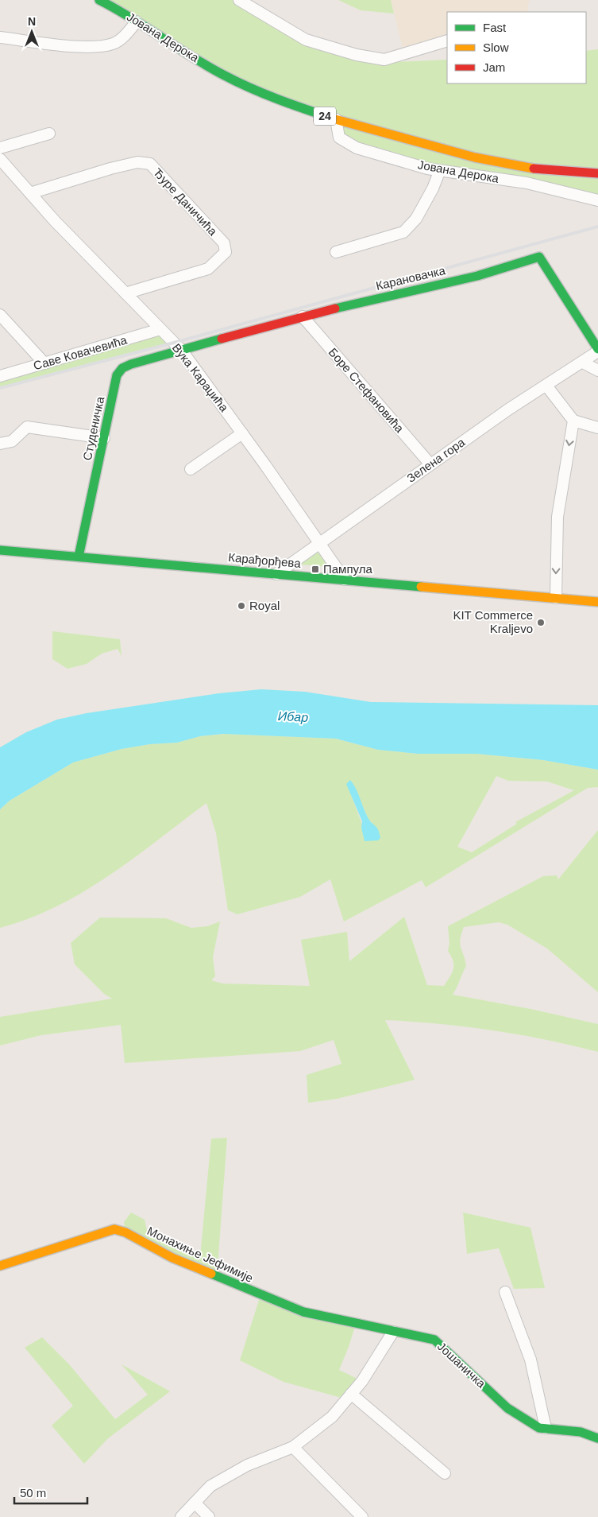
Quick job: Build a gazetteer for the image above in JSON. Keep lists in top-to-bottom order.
{
  "streets": {
    "street": [
      "Јована Дерока",
      "24",
      "Ђуре Даничића",
      "Карановачка",
      "Саве Ковачевића",
      "Вука Караџића",
      "Боре Стефановића",
      "Студеничка",
      "Зелена гора",
      "Карађорђева",
      "Монахиње Јефимије",
      "Јошаничка"
    ]
  },
  "crossings": [
    ["Ђуре Даничића", "Вука Караџића"],
    ["Карановачка", "Вука Караџића"],
    ["Карановачка", "Боре Стефановића"],
    ["Карановачка", "Студеничка"],
    ["Карановачка", "Зелена гора"],
    ["Саве Ковачевића", "Вука Караџића"],
    ["Вука Караџића", "Студеничка"],
    ["Вука Караџића", "Зелена гора"],
    ["Вука Караџића", "Карађорђева"],
    ["Боре Стефановића", "Зелена гора"],
    ["Студеничка", "Карађорђева"],
    ["Зелена гора", "Карађорђева"],
    ["Монахиње Јефимије", "Јошаничка"]
  ],
  "water": ["Ибар"],
  "places": {
    "transit": ["Пампула"],
    "other": ["Royal", "KIT Commerce Kraljevo"]
  },
  "legend": ["Fast", "Slow", "Jam"],
  "scale_bar": "50 m",
  "north": "top"
}
